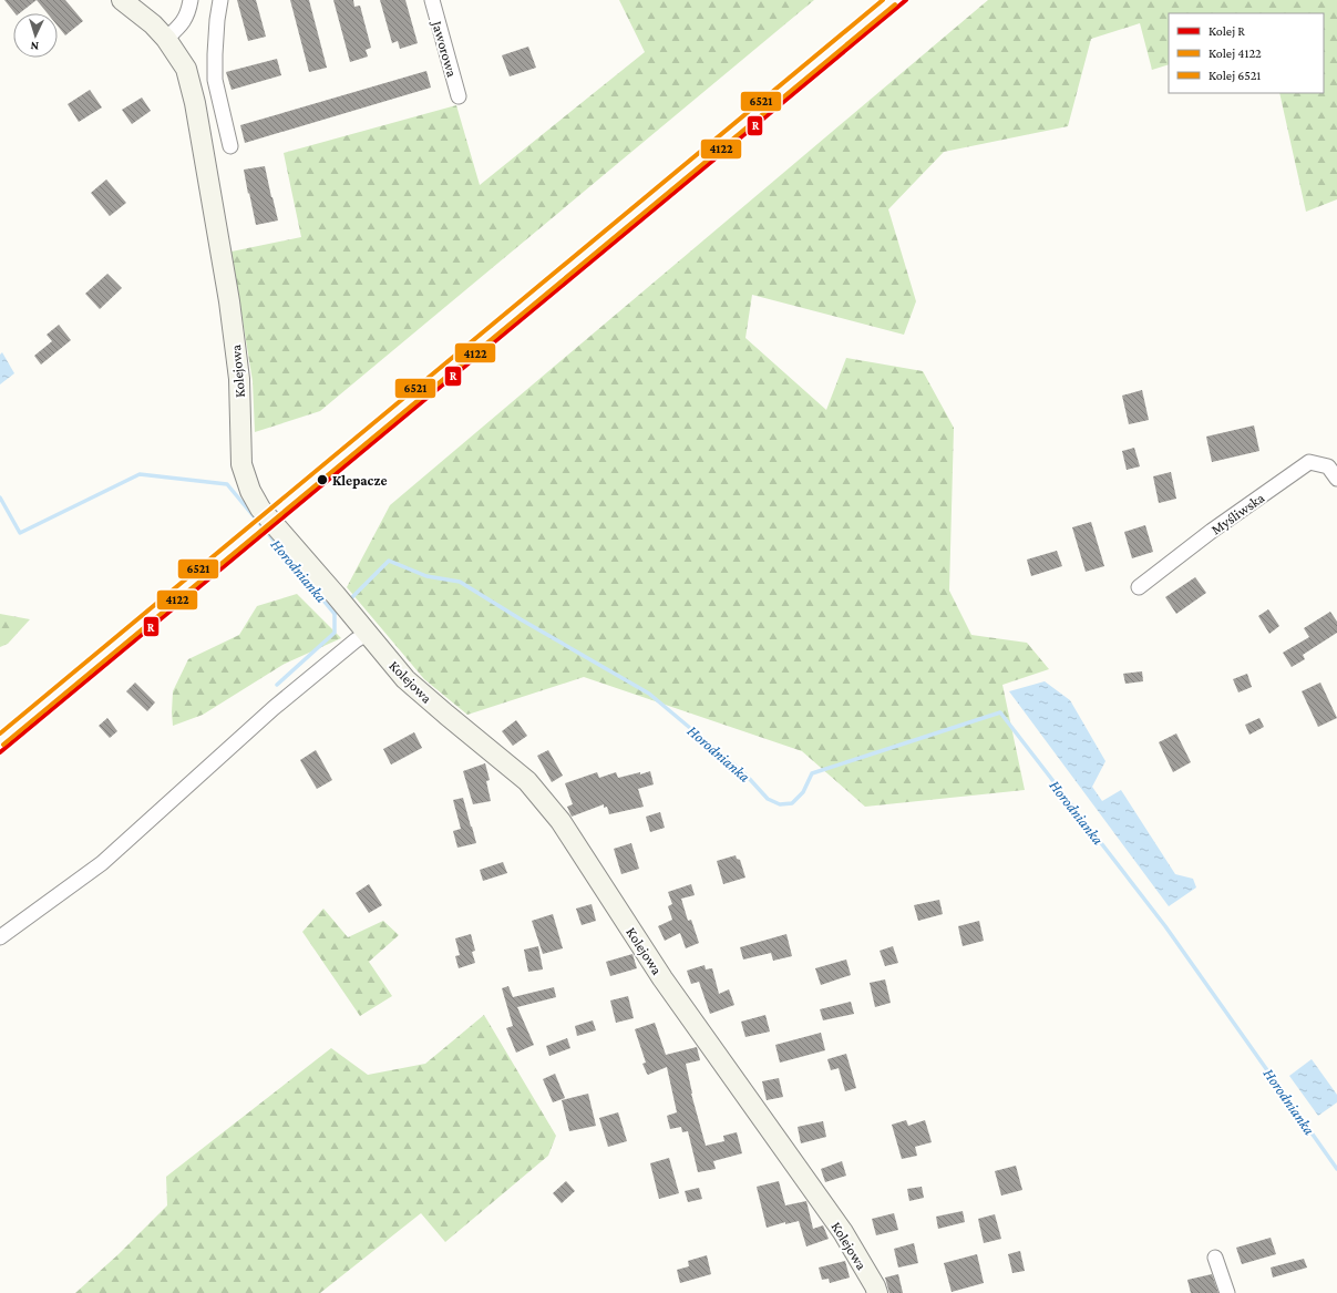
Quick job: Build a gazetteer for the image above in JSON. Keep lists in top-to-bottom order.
{
  "streets": {
    "street": ["Jaworowa", "Kolejowa", "Myśliwska"]
  },
  "water": ["Horodnianka"],
  "places": ["Klepacze"],
  "lines": ["rail line R", "rail line 6521", "rail line 4122"],
  "legend": ["Kolej R", "Kolej 4122", "Kolej 6521"],
  "north": "bottom"
}
